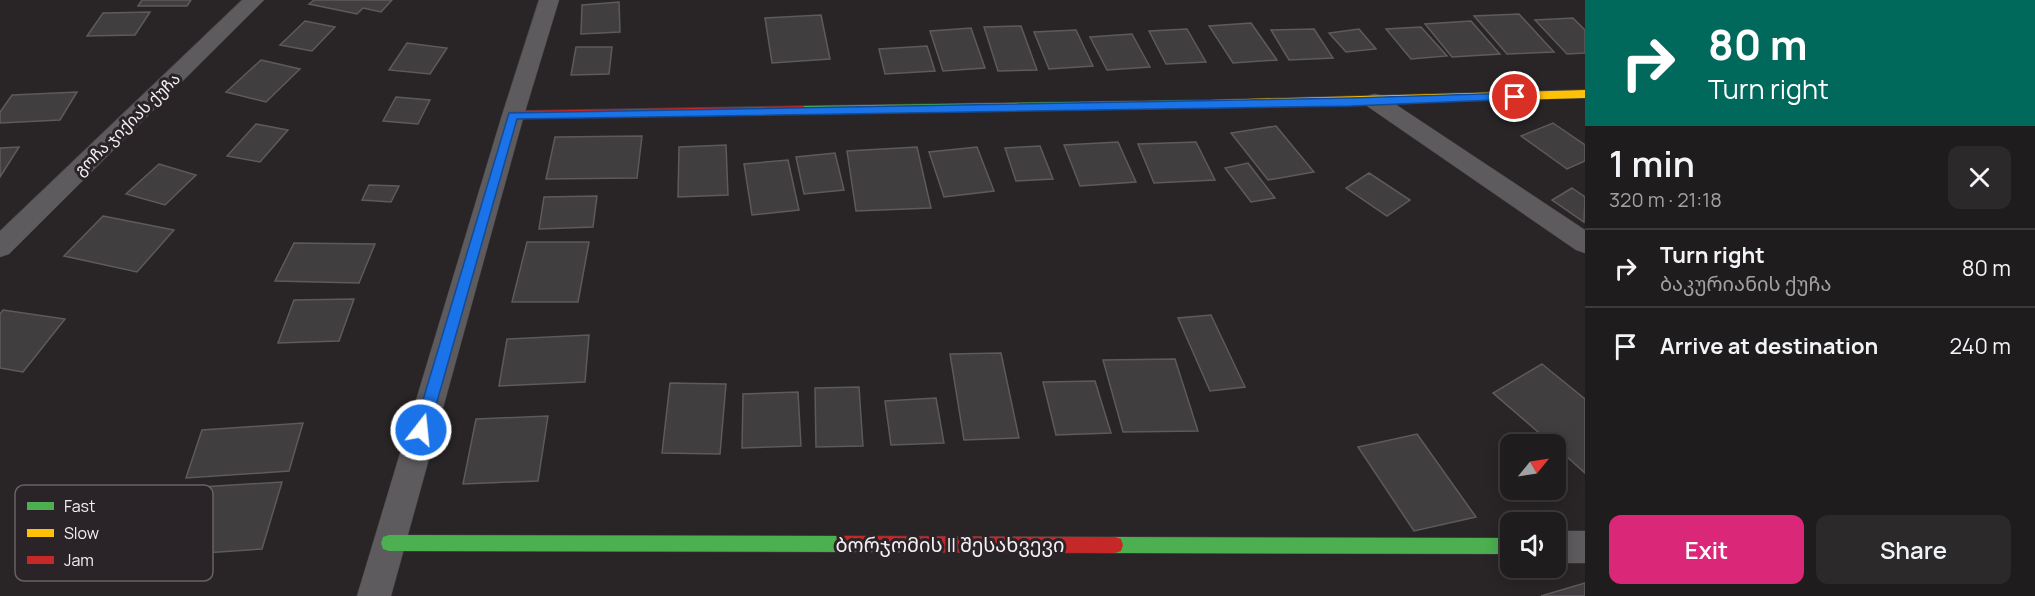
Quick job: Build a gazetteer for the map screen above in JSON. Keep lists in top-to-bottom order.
{
  "streets": {
    "street": ["გოჩა ჯიქიას ქუჩა", "ბორჯომის II შესახვევი"]
  },
  "legend": ["Fast", "Slow", "Jam"],
  "north": "top right",
  "page": {
    "turn": ["80 m", "Turn right"],
    "heading": ["1 min", "320 m · 21:18"],
    "list": [
      {
        "name": "Turn right",
        "note": "ბაკურიანის ქუჩა",
        "value": "80 m"
      },
      {
        "name": "Arrive at destination",
        "value": "240 m"
      }
    ],
    "buttons": ["Exit", "Share"]
  }
}
